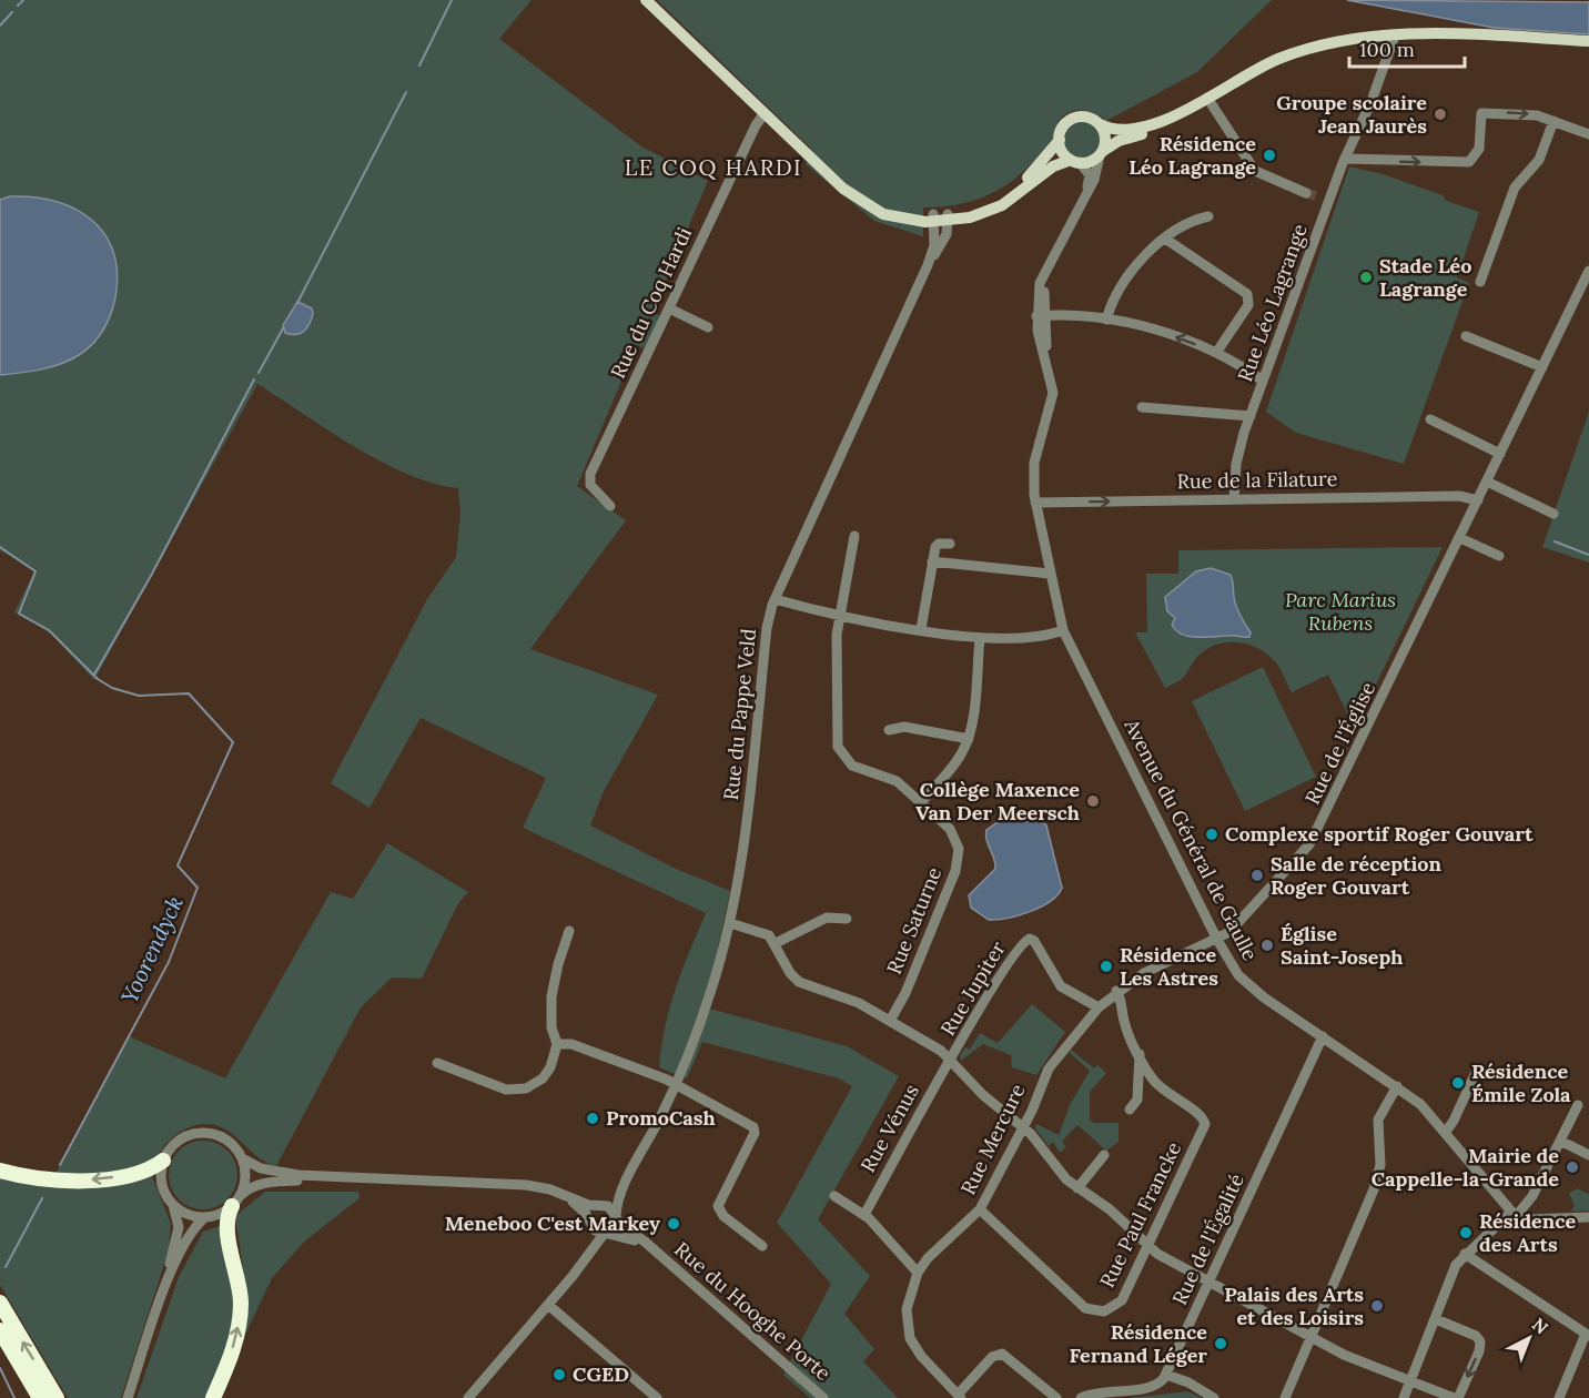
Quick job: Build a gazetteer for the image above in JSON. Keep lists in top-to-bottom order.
{
  "streets": {
    "street": [
      "Rue du Coq Hardi",
      "Rue Léo Lagrange",
      "Rue de la Filature",
      "Rue du Pappe Veld",
      "Rue de l'Église",
      "Avenue du Général de Gaulle",
      "Rue Saturne",
      "Rue Jupiter",
      "Rue Vénus",
      "Rue Mercure",
      "Rue Paul Francke",
      "Rue de l'Égalité",
      "Rue du Hooghe Porte"
    ]
  },
  "crossings": [
    ["Rue Léo Lagrange", "Rue de la Filature"],
    ["Rue de la Filature", "Rue de l'Église"],
    ["Rue de la Filature", "Avenue du Général de Gaulle"],
    ["Rue du Pappe Veld", "Rue du Hooghe Porte"],
    ["Rue de l'Église", "Avenue du Général de Gaulle"],
    ["Rue de l'Église", "Rue Mercure"],
    ["Avenue du Général de Gaulle", "Rue Mercure"],
    ["Avenue du Général de Gaulle", "Rue de l'Égalité"],
    ["Rue Jupiter", "Rue Vénus"],
    ["Rue Jupiter", "Rue Mercure"],
    ["Rue Mercure", "Rue Paul Francke"]
  ],
  "districts": ["LE COQ HARDI"],
  "water": ["Yoorendyck"],
  "parks": ["Parc Marius Rubens"],
  "places": [
    "Groupe scolaire Jean Jaurès",
    "Résidence Léo Lagrange",
    "Stade Léo Lagrange",
    "Collège Maxence Van Der Meersch",
    "Complexe sportif Roger Gouvart",
    "Salle de réception Roger Gouvart",
    "Église Saint-Joseph",
    "Résidence Les Astres",
    "Résidence Émile Zola",
    "PromoCash",
    "Mairie de Cappelle-la-Grande",
    "Meneboo C'est Markey",
    "Résidence des Arts",
    "Palais des Arts et des Loisirs",
    "Résidence Fernand Léger",
    "CGED"
  ],
  "scale_bar": "100 m",
  "north": "top right"
}
